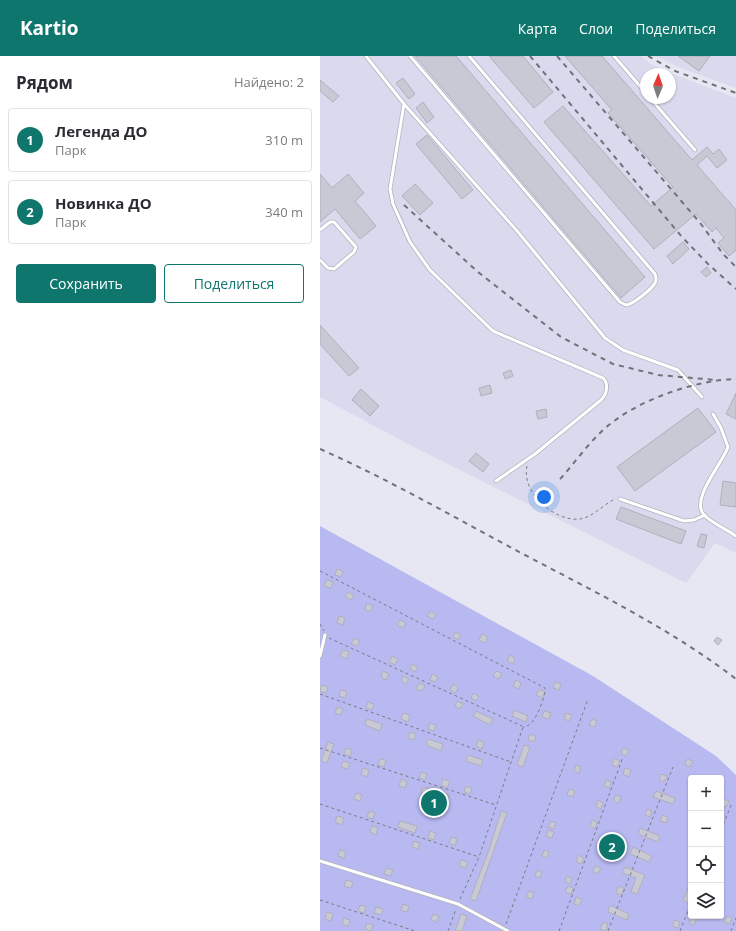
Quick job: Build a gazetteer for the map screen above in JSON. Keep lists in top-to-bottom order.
{
  "north": "top",
  "page": {
    "header": "Kartio",
    "nav": ["Карта", "Слои", "Поделиться"],
    "heading": ["Рядом", "Найдено: 2"],
    "list": [
      {
        "mark": "1",
        "name": "Легенда ДО",
        "note": "Парк",
        "value": "310 m"
      },
      {
        "mark": "2",
        "name": "Новинка ДО",
        "note": "Парк",
        "value": "340 m"
      }
    ],
    "buttons": ["Сохранить", "Поделиться"],
    "map_buttons": ["+", "−"],
    "pins": ["1", "2"]
  }
}
